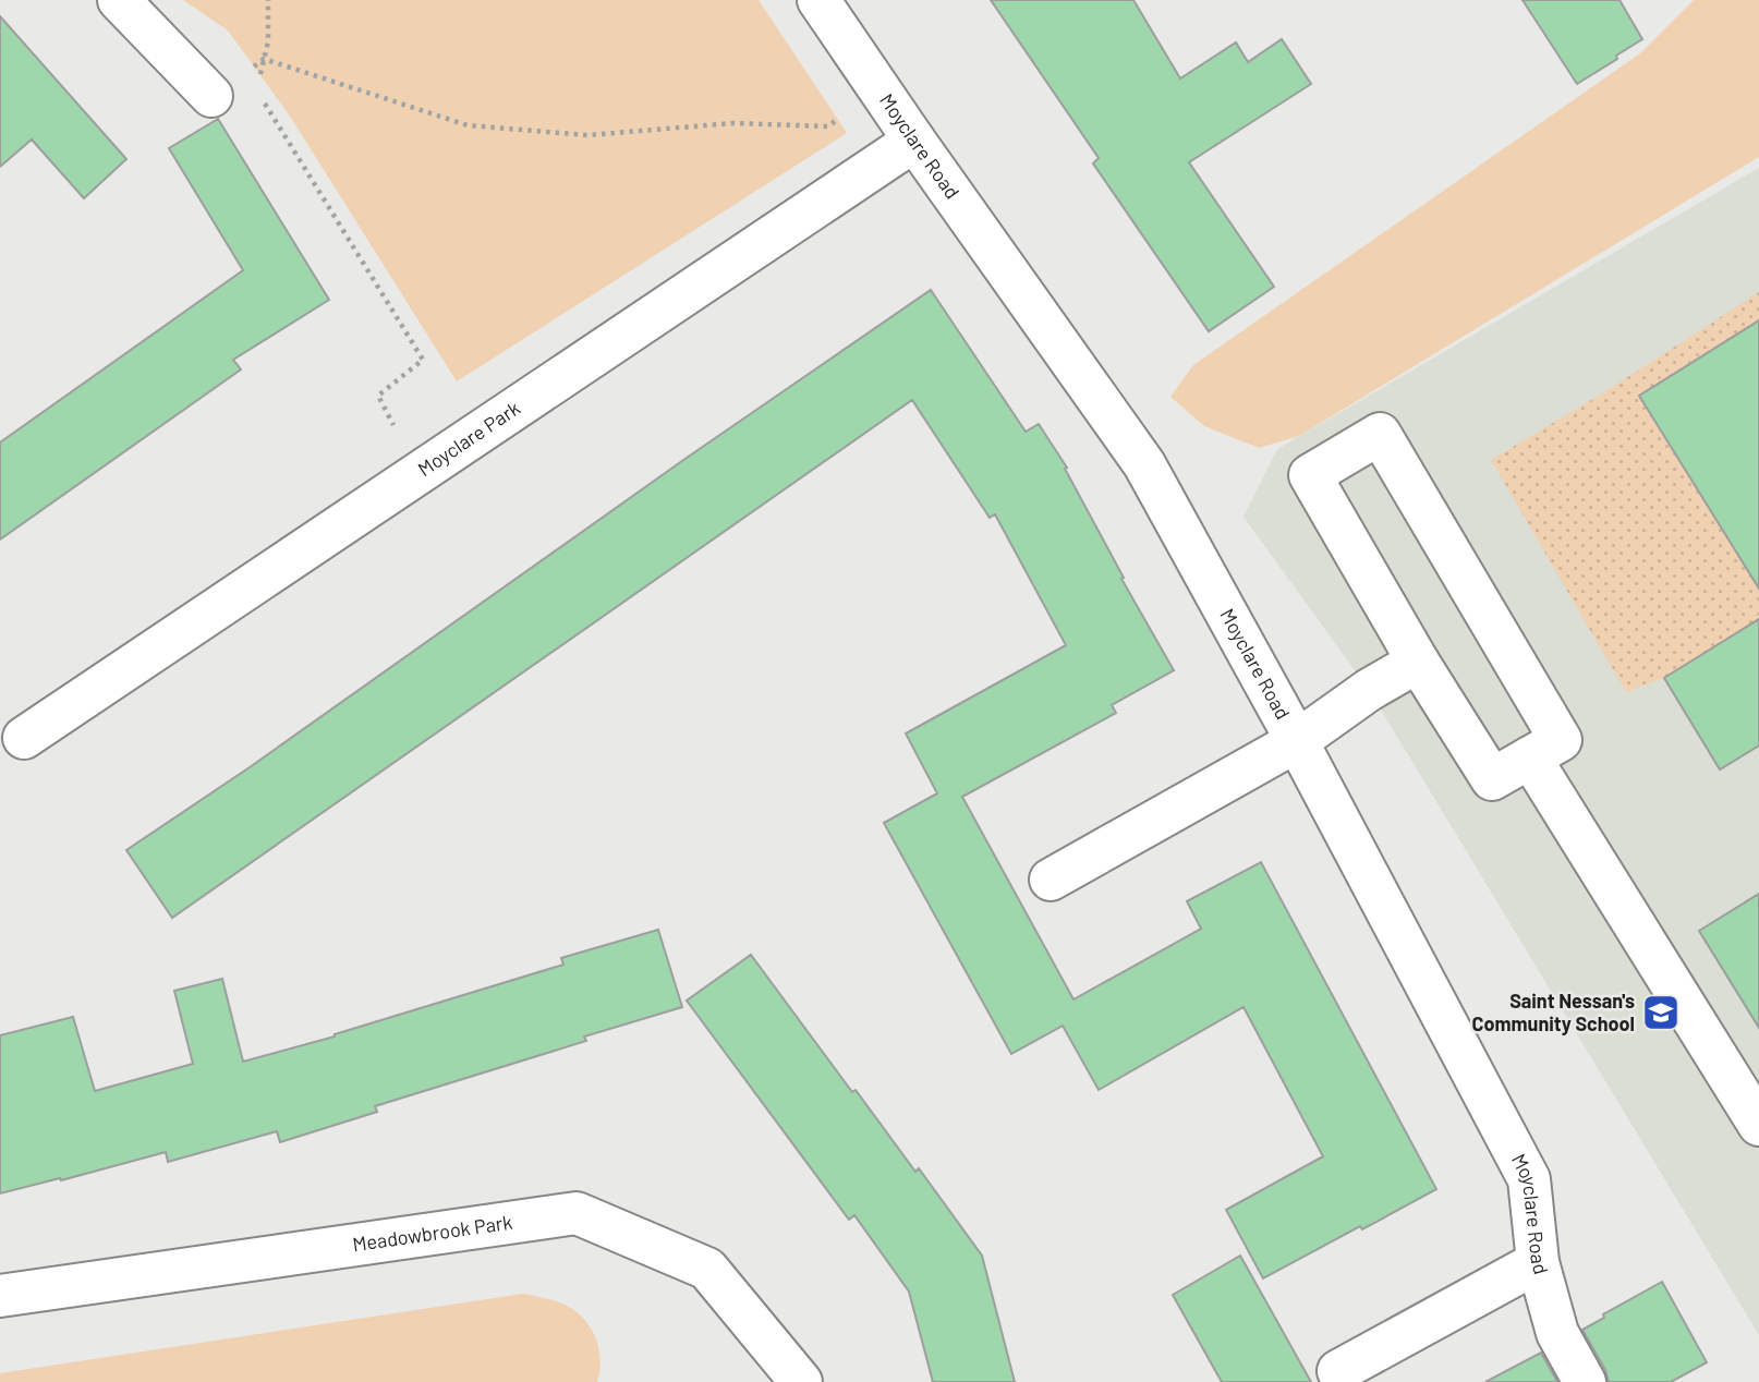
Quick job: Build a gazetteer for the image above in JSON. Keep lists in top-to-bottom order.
{
  "streets": {
    "street": ["Moyclare Road", "Moyclare Park", "Meadowbrook Park"]
  },
  "crossings": [
    ["Moyclare Road", "Moyclare Park"]
  ],
  "places": {
    "school or university": ["Saint Nessan's Community School"]
  }
}
